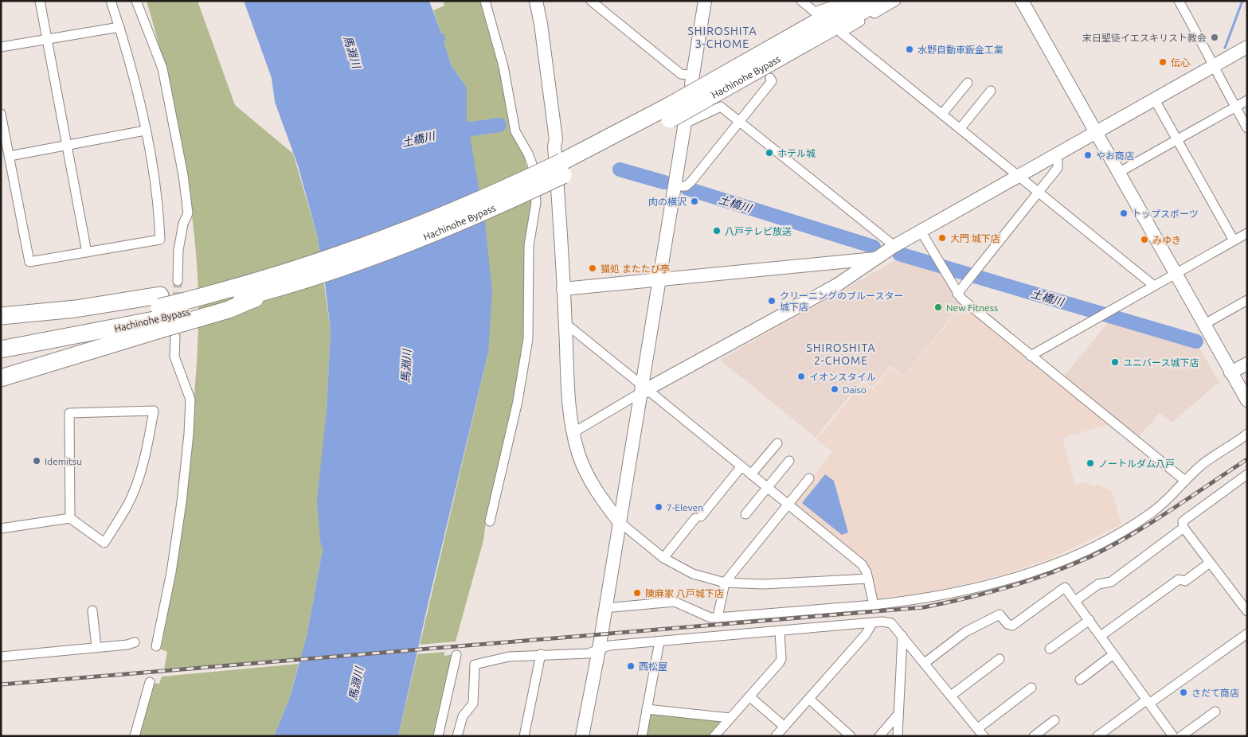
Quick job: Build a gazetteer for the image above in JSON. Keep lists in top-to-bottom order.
{
  "streets": {
    "highway": ["Hachinohe Bypass"]
  },
  "districts": ["SHIROSHITA 3-CHOME", "SHIROSHITA 2-CHOME"],
  "water": ["馬淵川", "土橋川"],
  "places": [
    "末日聖徒イエスキリスト教会",
    "水野自動車鈑金工業",
    "伝心",
    "ホテル城",
    "やお商店",
    "肉の横沢",
    "トップスポーツ",
    "八戸テレビ放送",
    "大門 城下店",
    "みゆき",
    "猫処 またたび亭",
    "クリーニングのブルースター 城下店",
    "New Fitness",
    "ユニバース城下店",
    "イオンスタイル",
    "Daiso",
    "Idemitsu",
    "ノートルダム八戸",
    "7-Eleven",
    "陳麻家 八戸城下店",
    "西松屋",
    "さだて商店"
  ]
}
